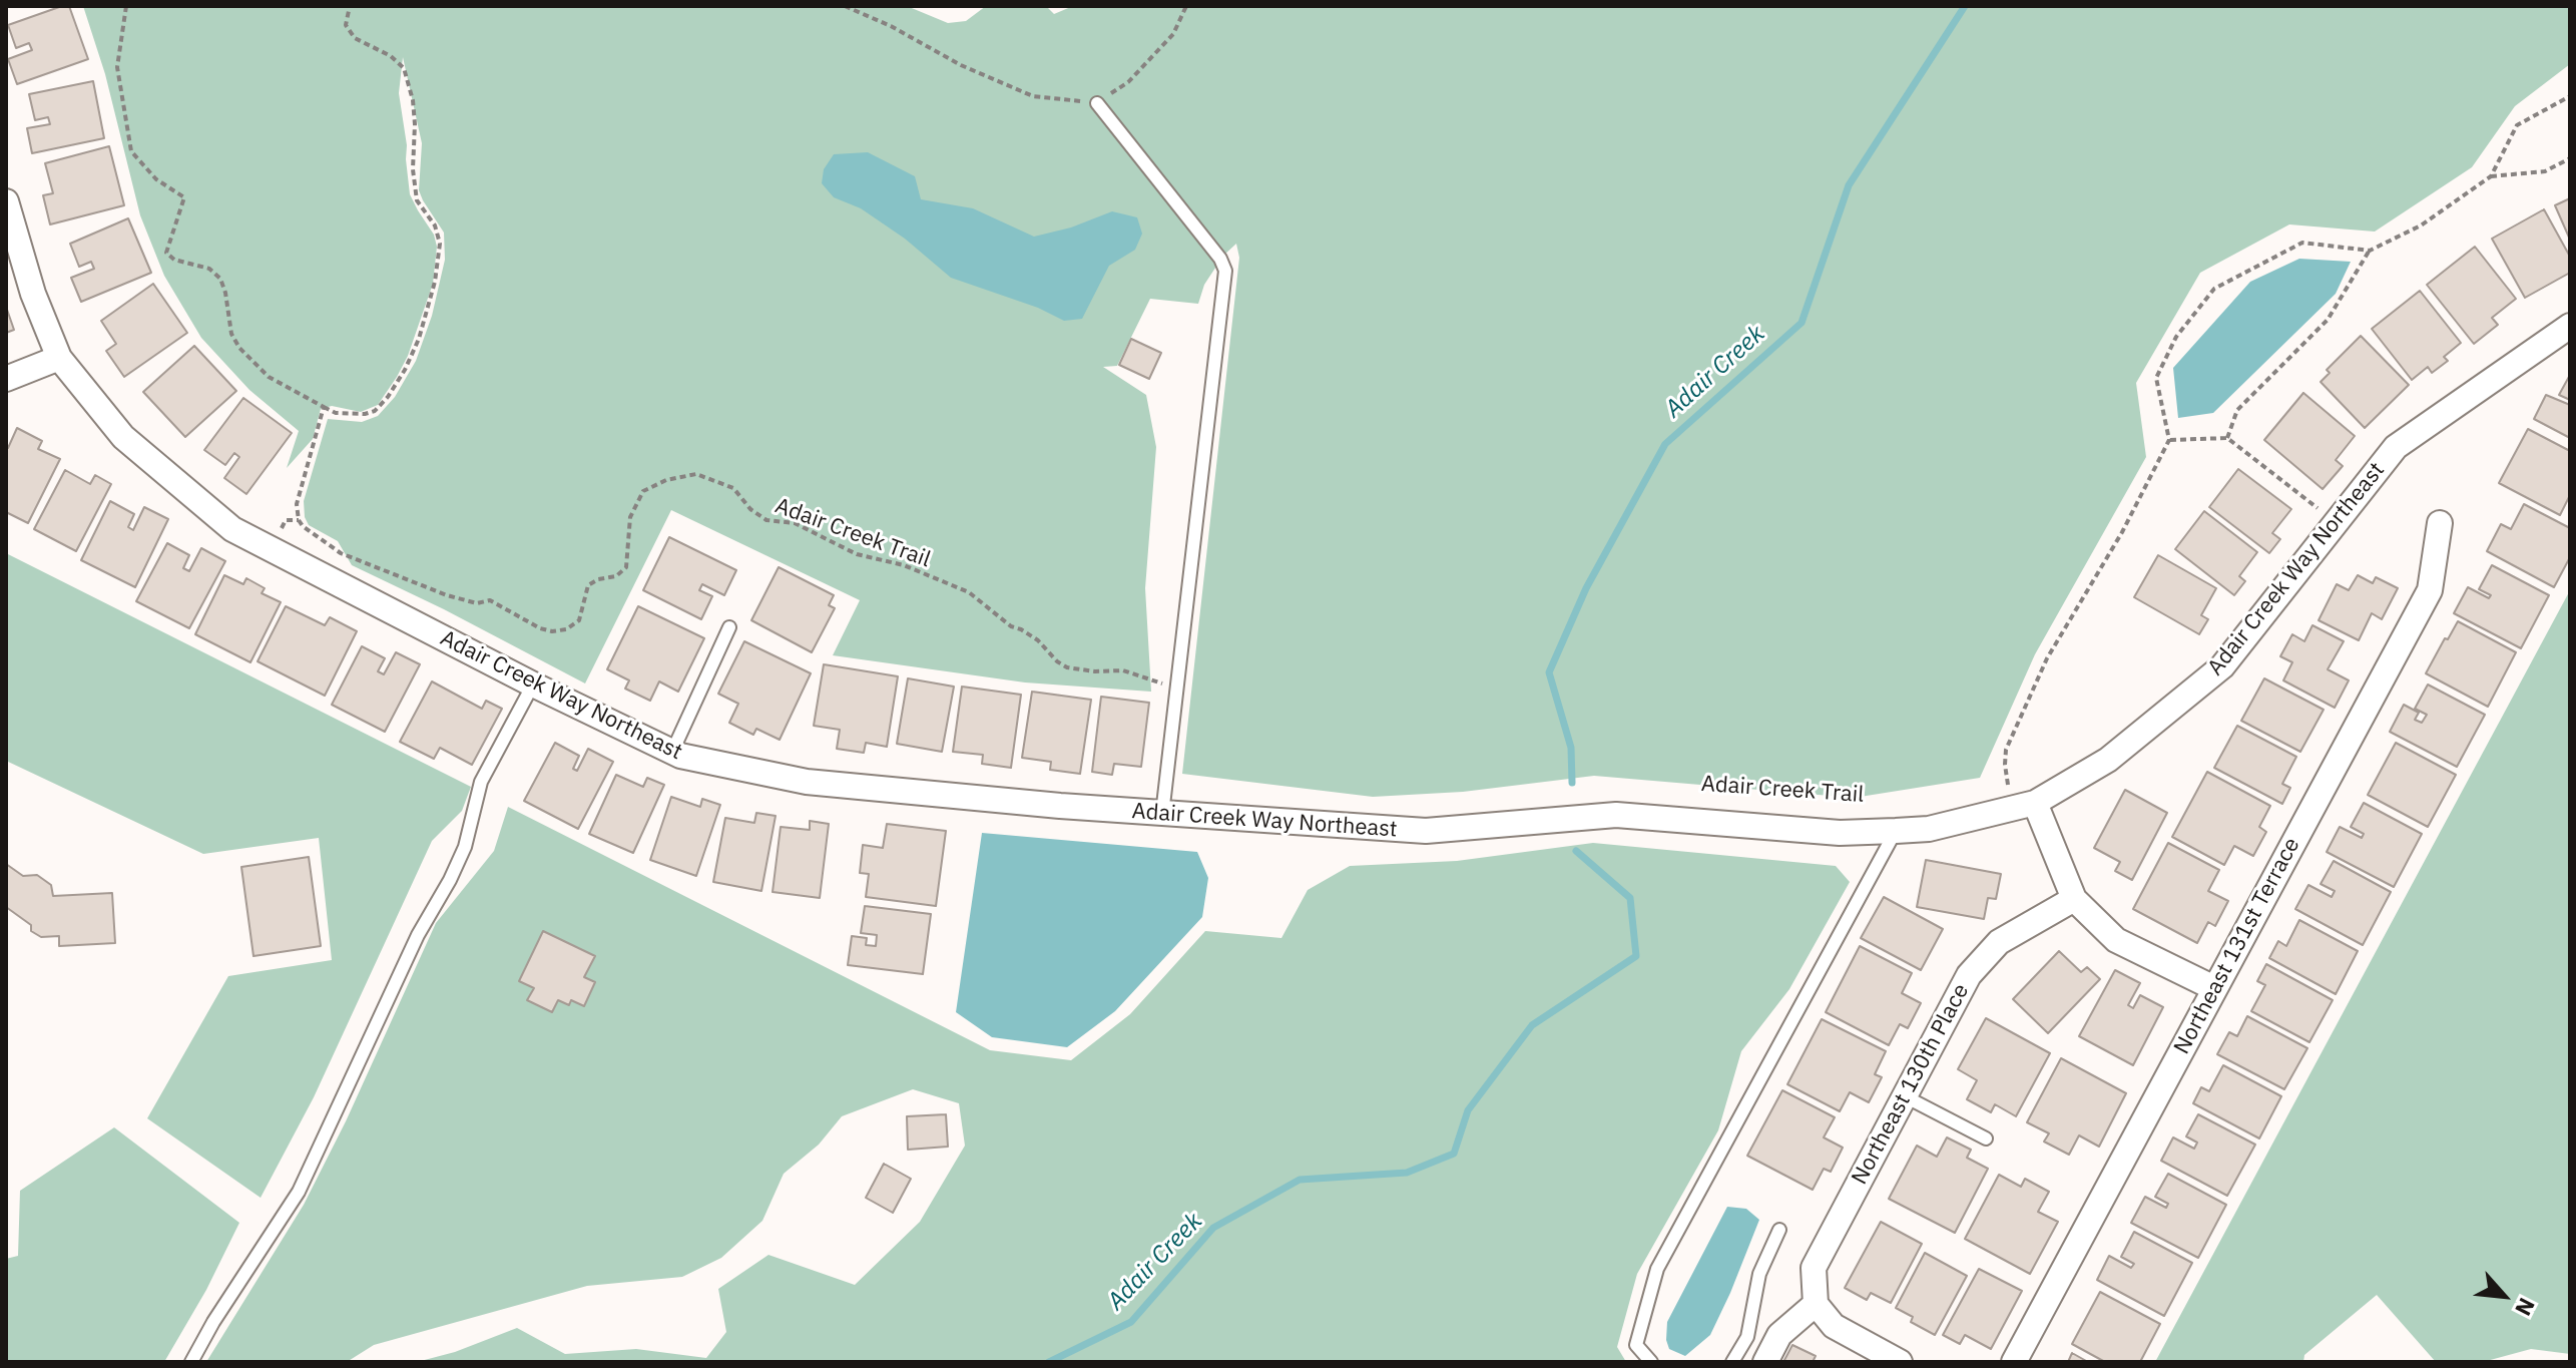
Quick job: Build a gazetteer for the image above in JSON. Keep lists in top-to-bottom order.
{
  "streets": {
    "street": ["Adair Creek Way Northeast", "Northeast 131st Terrace", "Northeast 130th Place"],
    "path": ["Adair Creek Trail"]
  },
  "water": ["Adair Creek"],
  "north": "bottom right"
}
